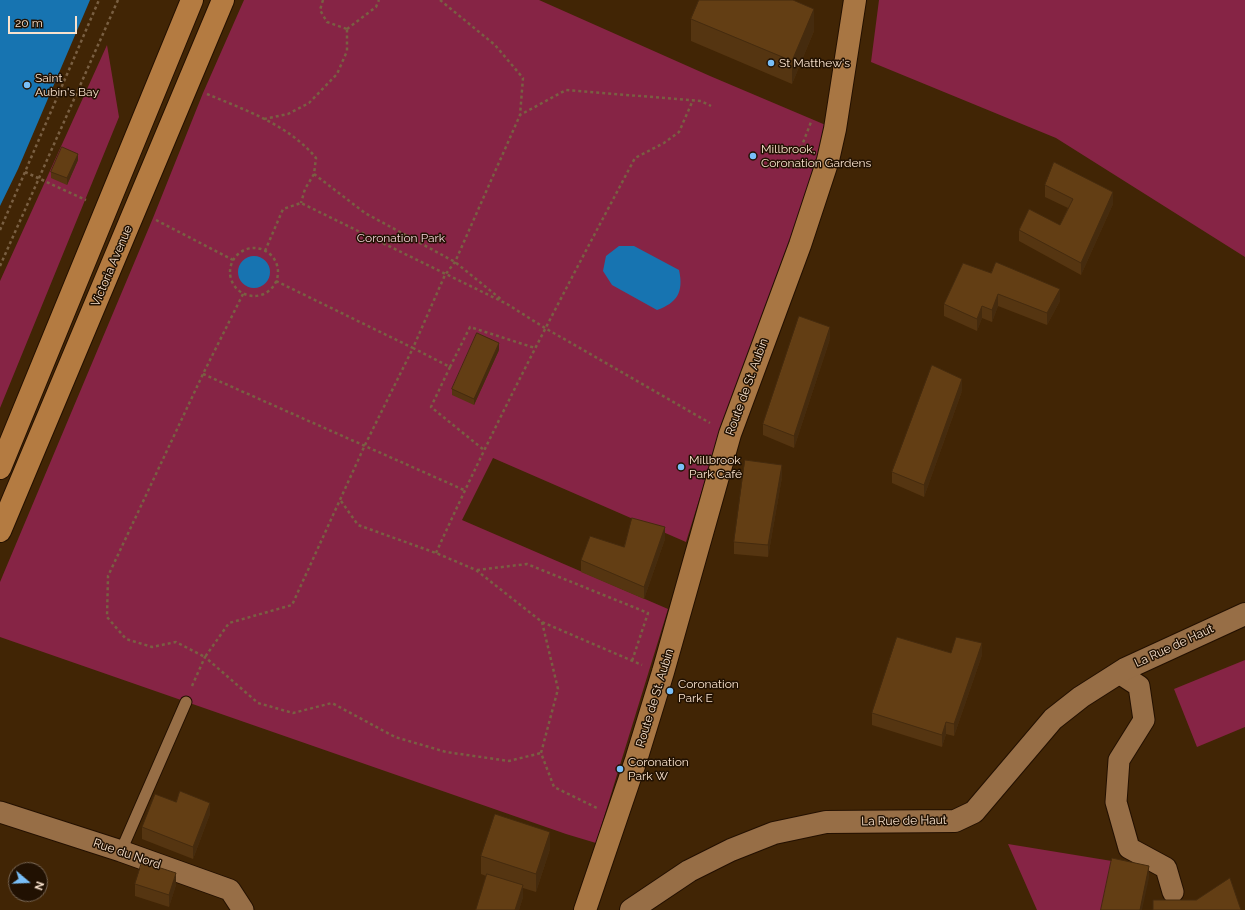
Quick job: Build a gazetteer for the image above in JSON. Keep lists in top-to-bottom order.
{
  "streets": {
    "highway": ["Victoria Avenue"],
    "main road": ["Route de St. Aubin", "La Rue de Haut"],
    "street": ["Rue du Nord"]
  },
  "parks": ["Coronation Park"],
  "places": [
    "St Matthew's",
    "Saint Aubin's Bay",
    "Millbrook, Coronation Gardens",
    "Millbrook Park Café",
    "Coronation Park E",
    "Coronation Park W"
  ],
  "scale_bar": "20 m",
  "north": "right"
}
